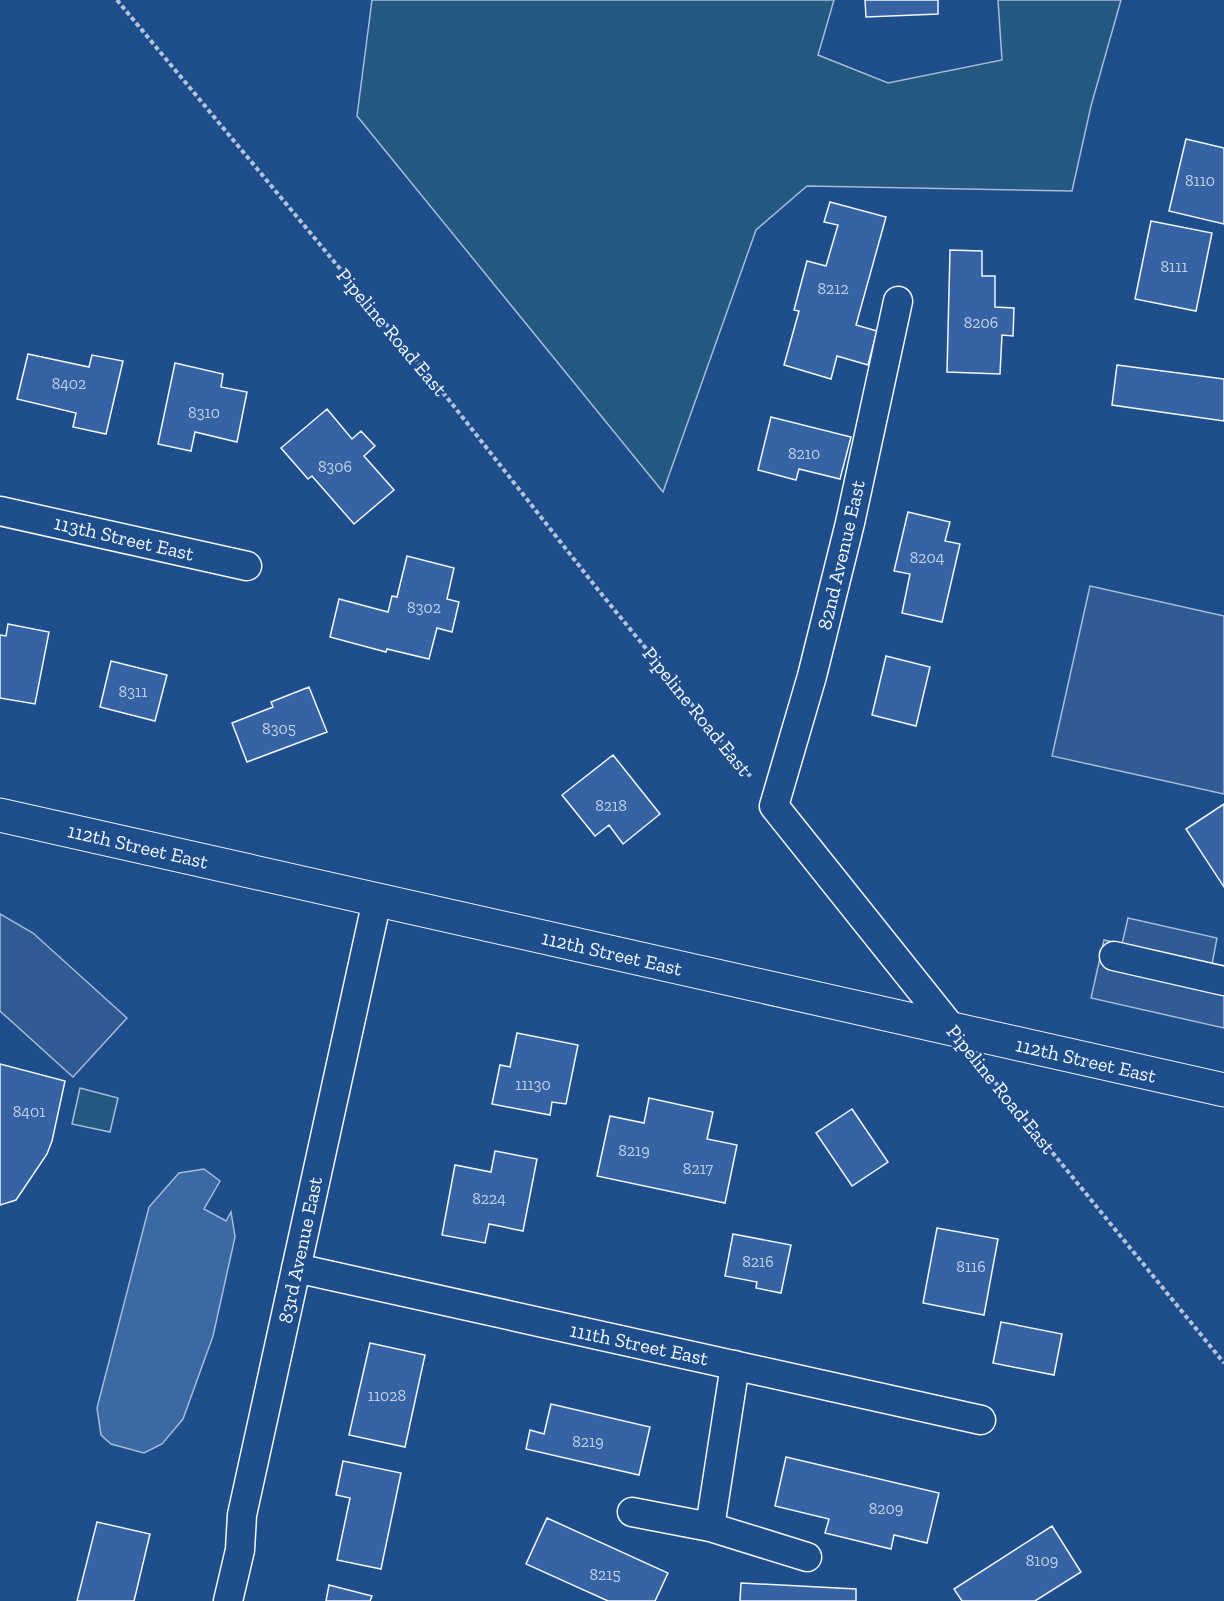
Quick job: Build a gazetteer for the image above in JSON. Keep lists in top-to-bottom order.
{
  "streets": {
    "main road": ["112th Street East"],
    "street": [
      "Pipeline Road East",
      "113th Street East",
      "82nd Avenue East",
      "83rd Avenue East",
      "111th Street East"
    ]
  },
  "crossings": [
    ["Pipeline Road East", "82nd Avenue East"],
    ["Pipeline Road East", "112th Street East"],
    ["112th Street East", "83rd Avenue East"],
    ["83rd Avenue East", "111th Street East"]
  ],
  "house_numbers": [
    "8110",
    "8111",
    "8212",
    "8206",
    "8402",
    "8310",
    "8210",
    "8306",
    "8204",
    "8302",
    "8311",
    "8305",
    "8218",
    "11130",
    "8401",
    "8219",
    "8217",
    "8224",
    "8216",
    "8116",
    "11028",
    "8219",
    "8209",
    "8109",
    "8215"
  ]
}
